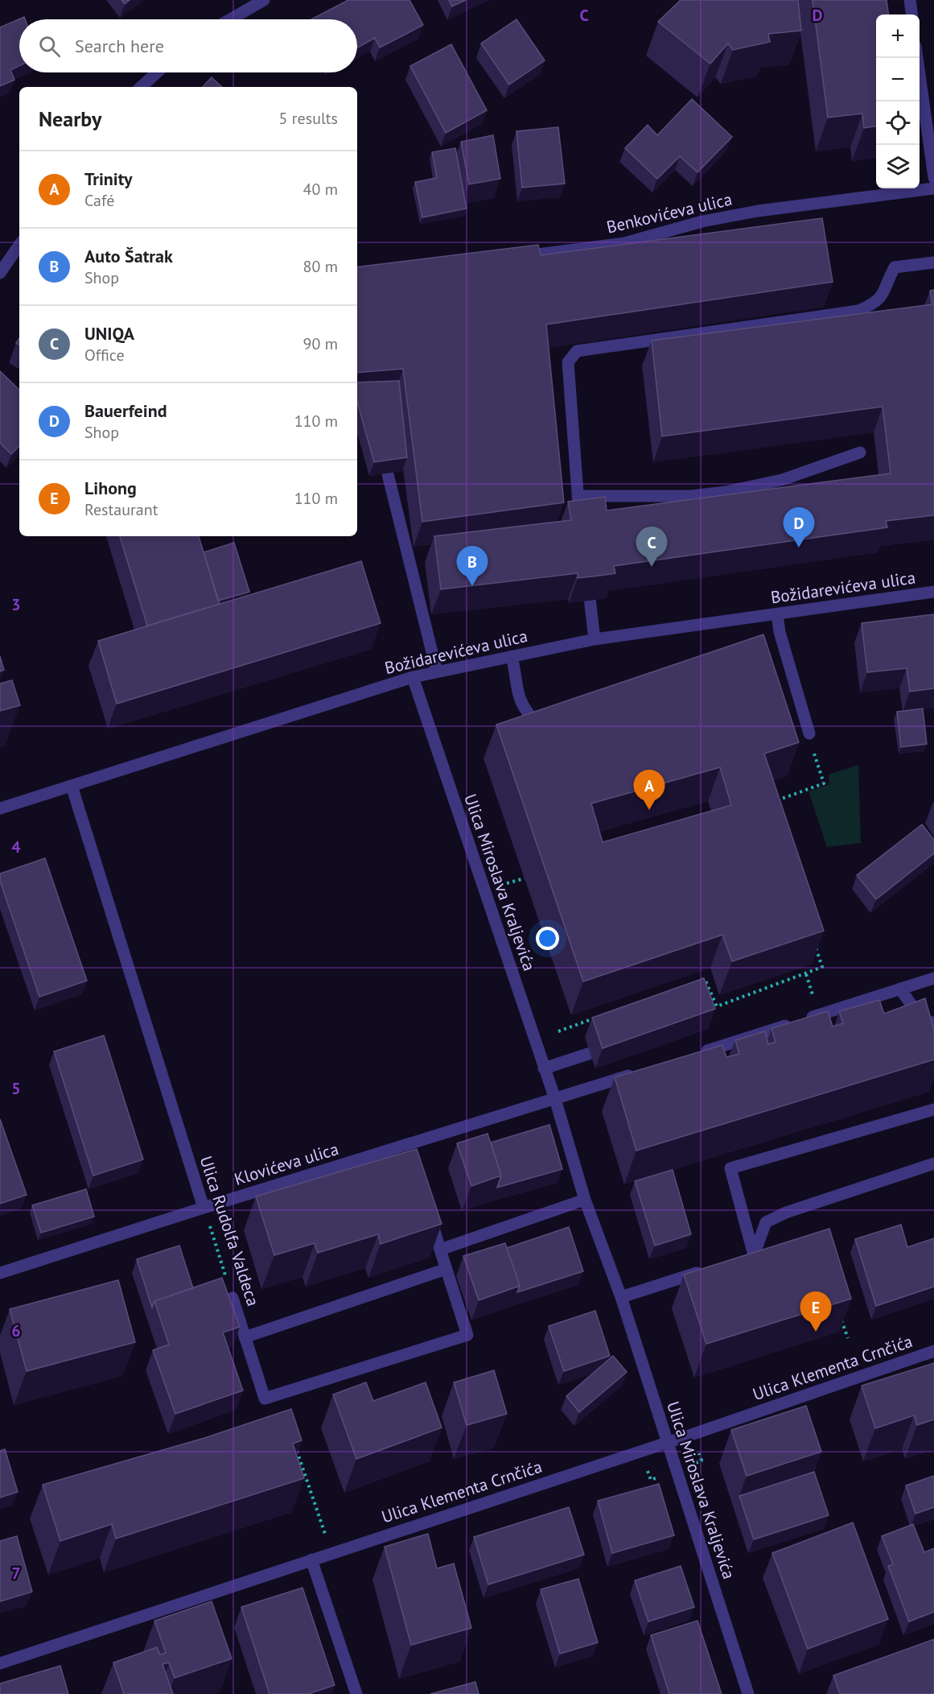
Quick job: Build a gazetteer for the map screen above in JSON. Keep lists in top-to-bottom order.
{
  "streets": {
    "street": [
      "Benkovićeva ulica",
      "Božidarevićeva ulica",
      "Ulica Miroslava Kraljevića",
      "Klovićeva ulica",
      "Ulica Rudolfa Valdeca",
      "Ulica Klementa Crnčića"
    ]
  },
  "crossings": [
    ["Božidarevićeva ulica", "Ulica Miroslava Kraljevića"],
    ["Božidarevićeva ulica", "Ulica Rudolfa Valdeca"],
    ["Ulica Miroslava Kraljevića", "Klovićeva ulica"],
    ["Ulica Miroslava Kraljevića", "Ulica Klementa Crnčića"],
    ["Klovićeva ulica", "Ulica Rudolfa Valdeca"]
  ],
  "page": {
    "map_buttons": ["+", "−"],
    "search": "Search here",
    "heading": ["Nearby", "5 results"],
    "list": [
      {
        "mark": "A",
        "name": "Trinity",
        "note": "Café",
        "value": "40 m"
      },
      {
        "mark": "B",
        "name": "Auto Šatrak",
        "note": "Shop",
        "value": "80 m"
      },
      {
        "mark": "C",
        "name": "UNIQA",
        "note": "Office",
        "value": "90 m"
      },
      {
        "mark": "D",
        "name": "Bauerfeind",
        "note": "Shop",
        "value": "110 m"
      },
      {
        "mark": "E",
        "name": "Lihong",
        "note": "Restaurant",
        "value": "110 m"
      }
    ],
    "pins": [
      "D",
      "C",
      "B",
      "A",
      "E"
    ]
  },
  "grid": {
    "columns": ["C", "D"],
    "rows": [
      "3",
      "4",
      "5",
      "6",
      "7"
    ]
  }
}
